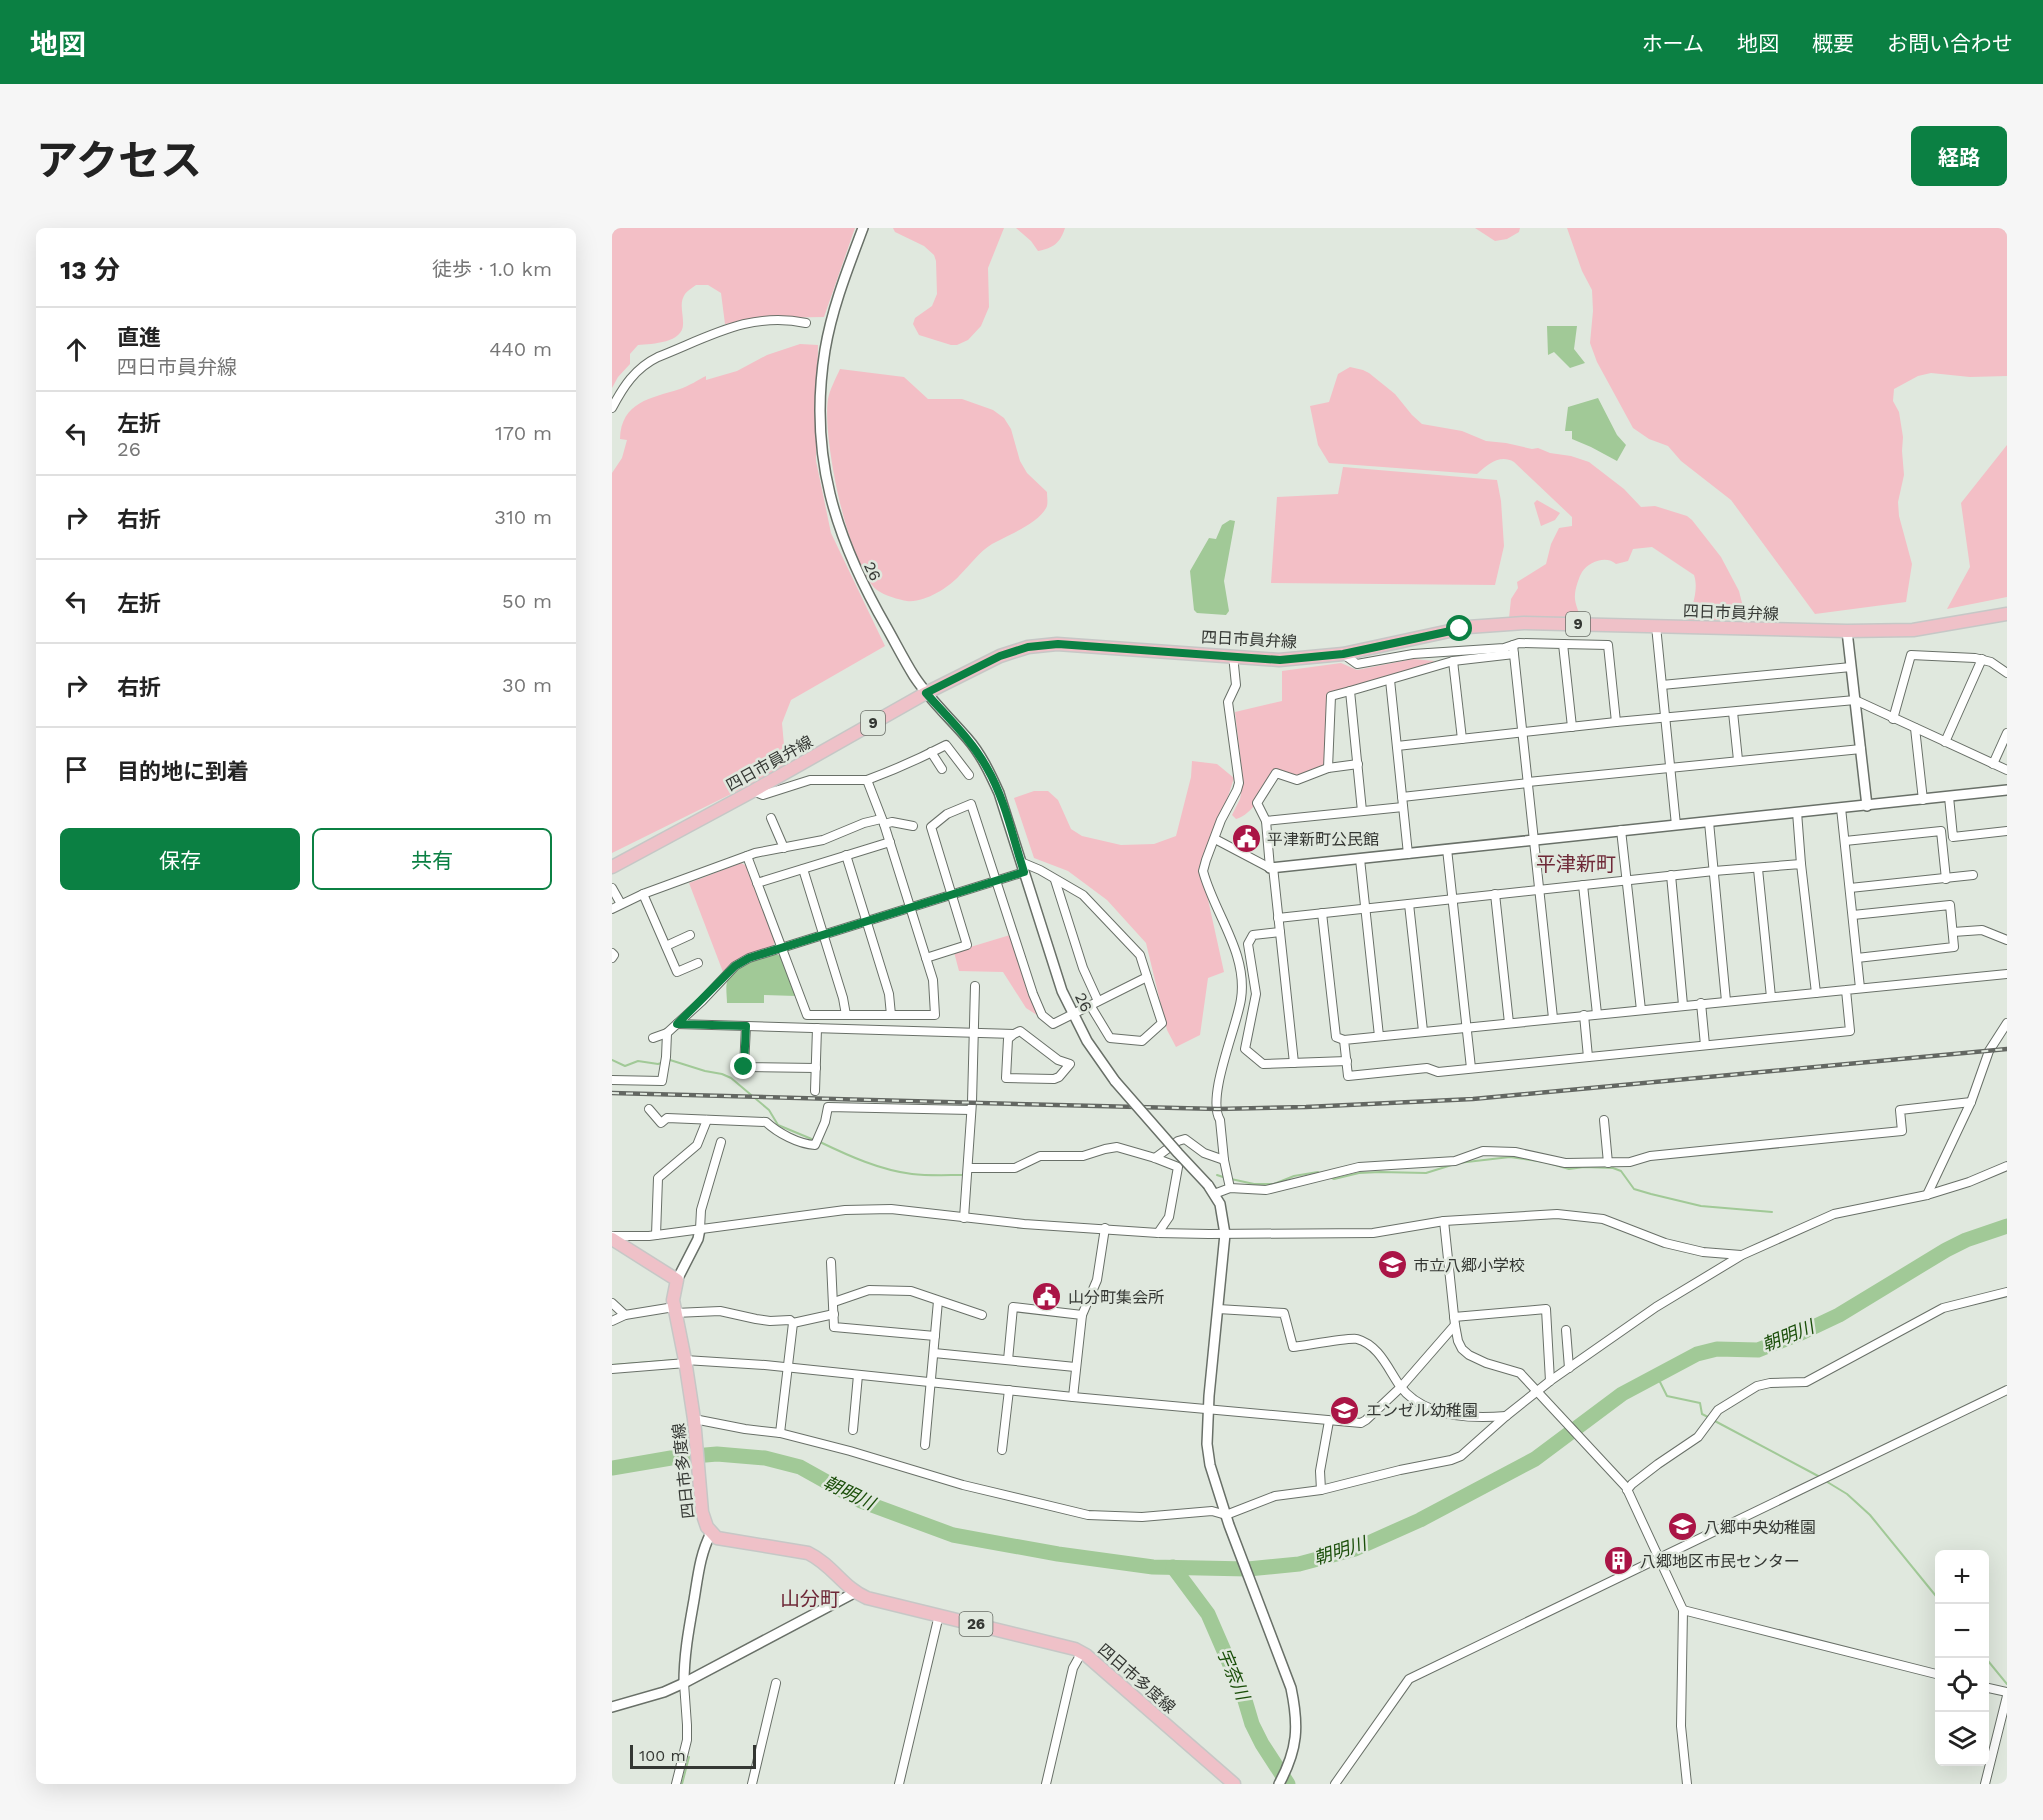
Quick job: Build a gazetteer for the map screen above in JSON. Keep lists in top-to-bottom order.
{
  "streets": {
    "main road": [
      "26",
      "四日市員弁線",
      "9",
      "四日市多度線"
    ]
  },
  "crossings": [
    ["26", "四日市員弁線"]
  ],
  "districts": ["平津新町", "山分町"],
  "water": ["朝明川", "宇奈川"],
  "places": {
    "public building": ["平津新町公民館", "山分町集会所"],
    "school or university": ["市立八郷小学校", "エンゼル幼稚園", "八郷中央幼稚園"],
    "building": ["八郷地区市民センター"]
  },
  "scale_bar": "100 m",
  "page": {
    "header": "地図",
    "nav": [
      "ホーム",
      "地図",
      "概要",
      "お問い合わせ"
    ],
    "title": "アクセス",
    "buttons": [
      "経路",
      ["保存", "共有"]
    ],
    "heading": ["13 分", "徒歩 · 1.0 km"],
    "list": [
      ["直進", "四日市員弁線", "440 m"],
      ["左折", "26", "170 m"],
      ["右折", "310 m"],
      ["左折", "50 m"],
      ["右折", "30 m"],
      "目的地に到着"
    ],
    "map_buttons": ["+", "−"],
    "scale": "100 m"
  }
}
